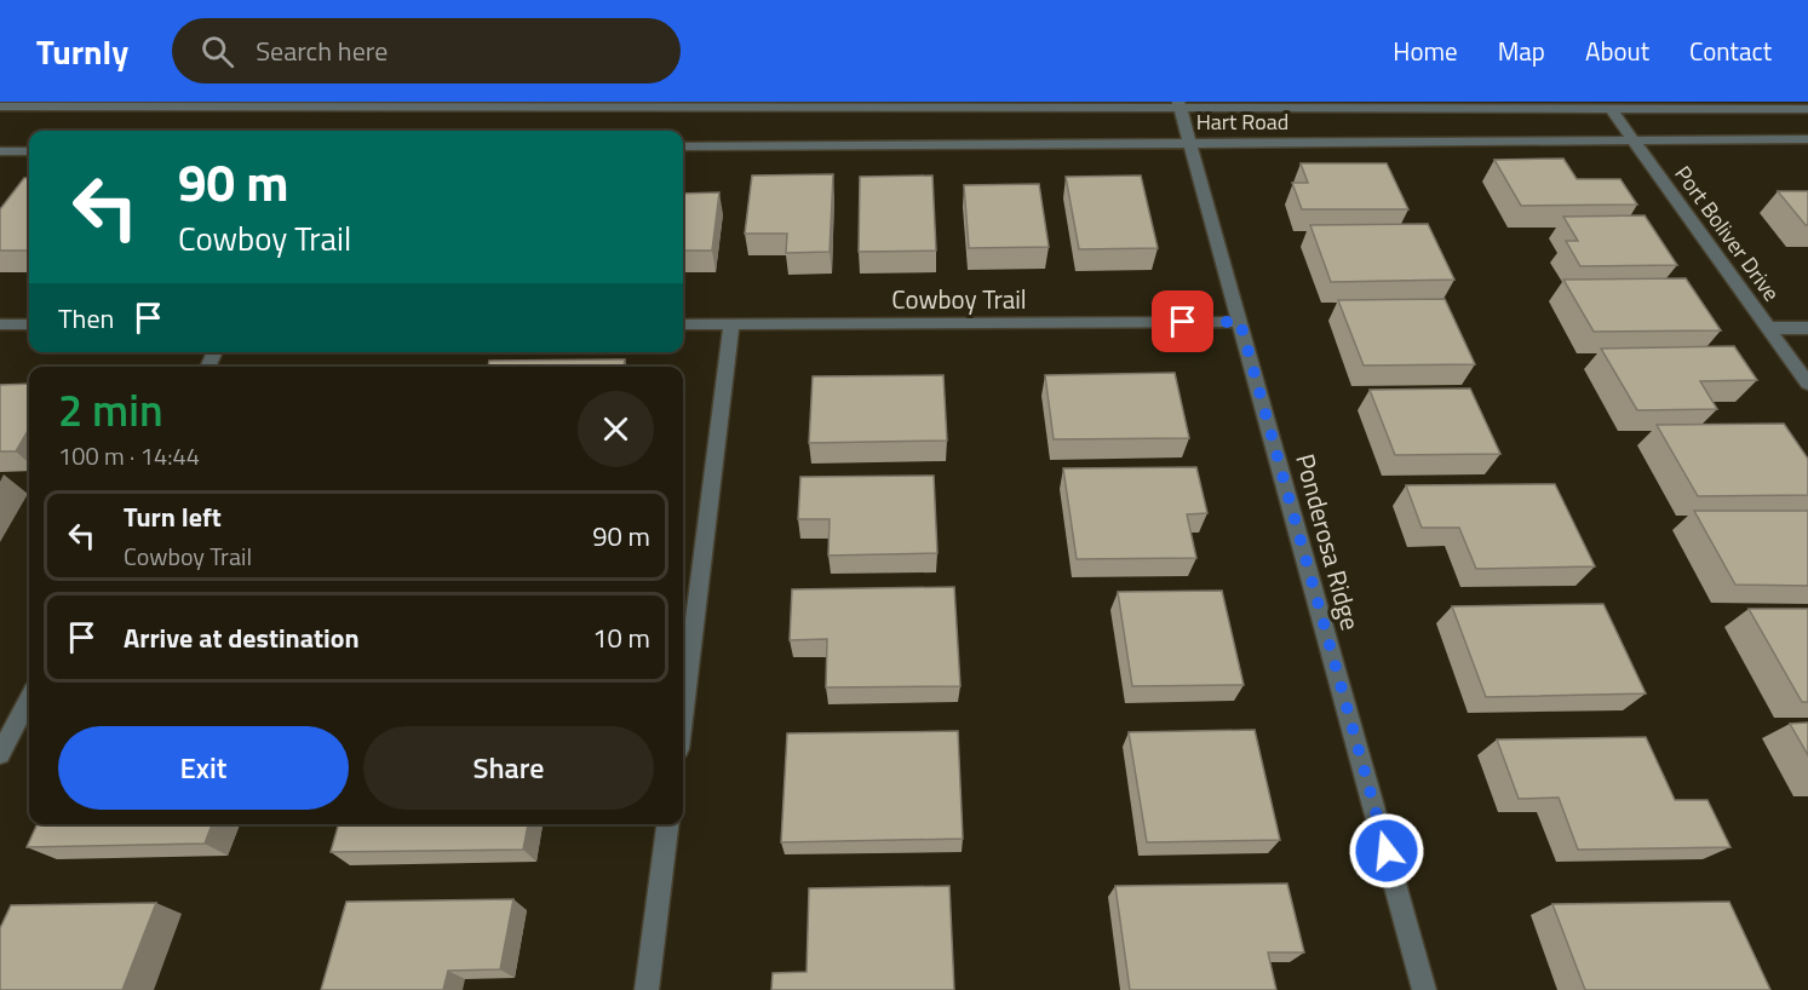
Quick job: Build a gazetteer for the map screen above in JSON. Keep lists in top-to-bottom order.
{
  "streets": {
    "street": [
      "Hart Road",
      "Port Boliver Drive",
      "Cowboy Trail",
      "Ponderosa Ridge"
    ]
  },
  "crossings": [
    ["Hart Road", "Port Boliver Drive"],
    ["Hart Road", "Ponderosa Ridge"],
    ["Cowboy Trail", "Ponderosa Ridge"]
  ],
  "page": {
    "header": "Turnly",
    "search": "Search here",
    "nav": [
      "Home",
      "Map",
      "About",
      "Contact"
    ],
    "turn": ["90 m", "Cowboy Trail"],
    "then": "Then",
    "heading": ["2 min", "100 m · 14:44"],
    "list": [
      {
        "name": "Turn left",
        "note": "Cowboy Trail",
        "value": "90 m"
      },
      {
        "name": "Arrive at destination",
        "value": "10 m"
      }
    ],
    "buttons": ["Exit", "Share"]
  }
}
